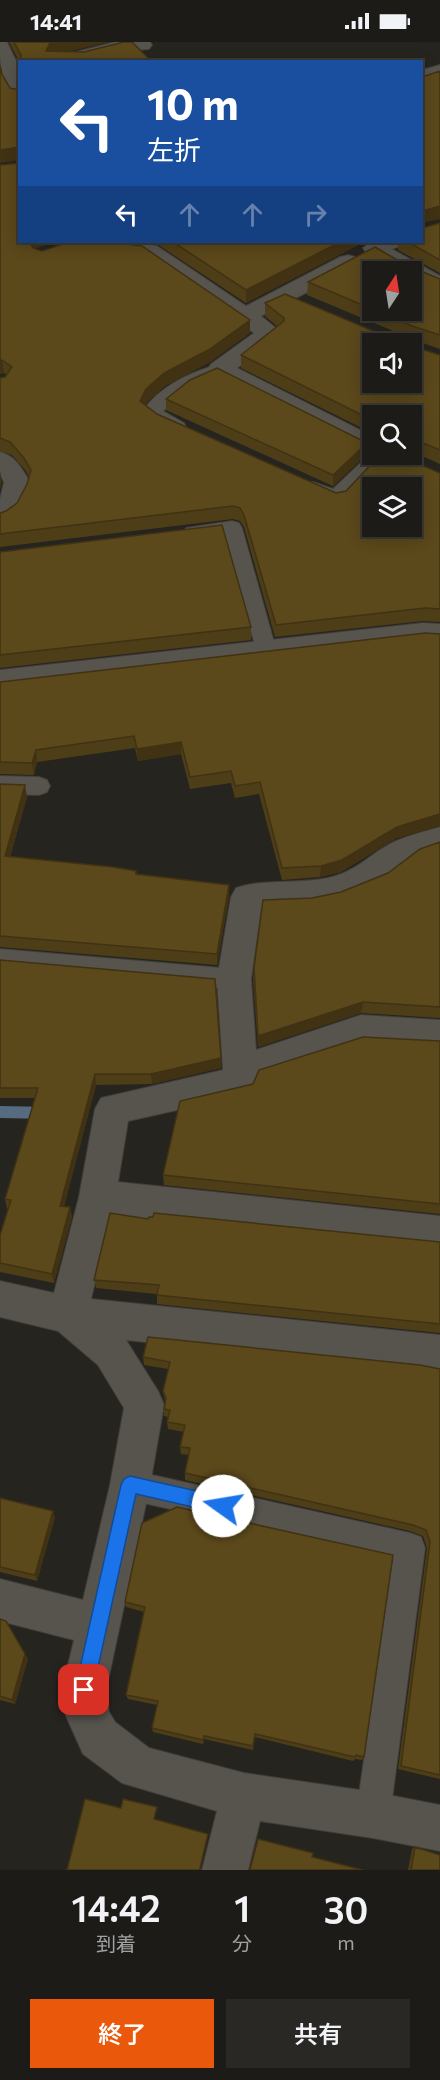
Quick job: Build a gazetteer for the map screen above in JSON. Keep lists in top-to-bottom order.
{
  "north": "top",
  "page": {
    "status": "14:41",
    "turn": ["10 m", "左折"],
    "eta": [
      "14:42",
      "到着",
      "1",
      "分",
      "30",
      "m"
    ],
    "buttons": ["終了", "共有"]
  }
}
